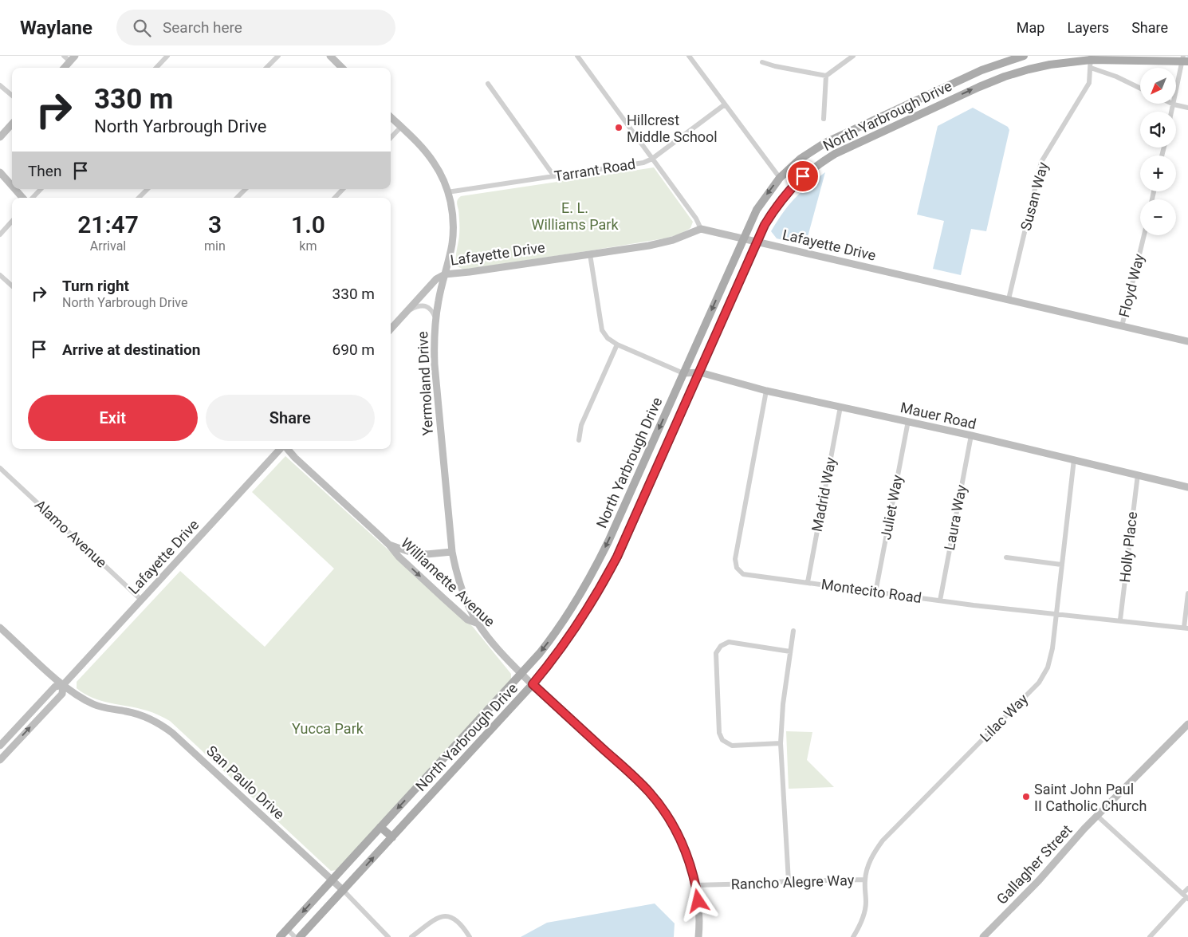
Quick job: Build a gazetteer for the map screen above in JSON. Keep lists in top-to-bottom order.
{
  "streets": {
    "main road": ["North Yarbrough Drive"],
    "street": [
      "Tarrant Road",
      "Susan Way",
      "Lafayette Drive",
      "Floyd Way",
      "Yermoland Drive",
      "Mauer Road",
      "Madrid Way",
      "Juliet Way",
      "Laura Way",
      "Alamo Avenue",
      "Holly Place",
      "Williamette Avenue",
      "Montecito Road",
      "Lilac Way",
      "San Paulo Drive",
      "Gallagher Street",
      "Rancho Alegre Way"
    ]
  },
  "crossings": [
    ["North Yarbrough Drive", "Susan Way"],
    ["North Yarbrough Drive", "Lafayette Drive"],
    ["North Yarbrough Drive", "Mauer Road"],
    ["North Yarbrough Drive", "Williamette Avenue"],
    ["North Yarbrough Drive", "San Paulo Drive"],
    ["Tarrant Road", "Yermoland Drive"],
    ["Susan Way", "Lafayette Drive"],
    ["Lafayette Drive", "Floyd Way"],
    ["Lafayette Drive", "Yermoland Drive"],
    ["Lafayette Drive", "Alamo Avenue"],
    ["Lafayette Drive", "San Paulo Drive"],
    ["Yermoland Drive", "Williamette Avenue"],
    ["Mauer Road", "Madrid Way"],
    ["Mauer Road", "Juliet Way"],
    ["Mauer Road", "Laura Way"],
    ["Mauer Road", "Holly Place"],
    ["Mauer Road", "Montecito Road"],
    ["Mauer Road", "Lilac Way"],
    ["Madrid Way", "Montecito Road"],
    ["Juliet Way", "Montecito Road"],
    ["Laura Way", "Montecito Road"],
    ["Holly Place", "Montecito Road"],
    ["Williamette Avenue", "Rancho Alegre Way"],
    ["Montecito Road", "Lilac Way"],
    ["Lilac Way", "Rancho Alegre Way"]
  ],
  "parks": ["E. L. Williams Park", "Yucca Park"],
  "places": ["Hillcrest Middle School", "Saint John Paul II Catholic Church"],
  "north": "bottom left",
  "page": {
    "header": "Waylane",
    "search": "Search here",
    "nav": ["Map", "Layers", "Share"],
    "map_buttons": ["+", "−"],
    "turn": ["330 m", "North Yarbrough Drive"],
    "then": "Then",
    "eta": [
      "21:47",
      "Arrival",
      "3",
      "min",
      "1.0",
      "km"
    ],
    "list": [
      {
        "name": "Turn right",
        "note": "North Yarbrough Drive",
        "value": "330 m"
      },
      {
        "name": "Arrive at destination",
        "value": "690 m"
      }
    ],
    "buttons": ["Exit", "Share"]
  }
}
